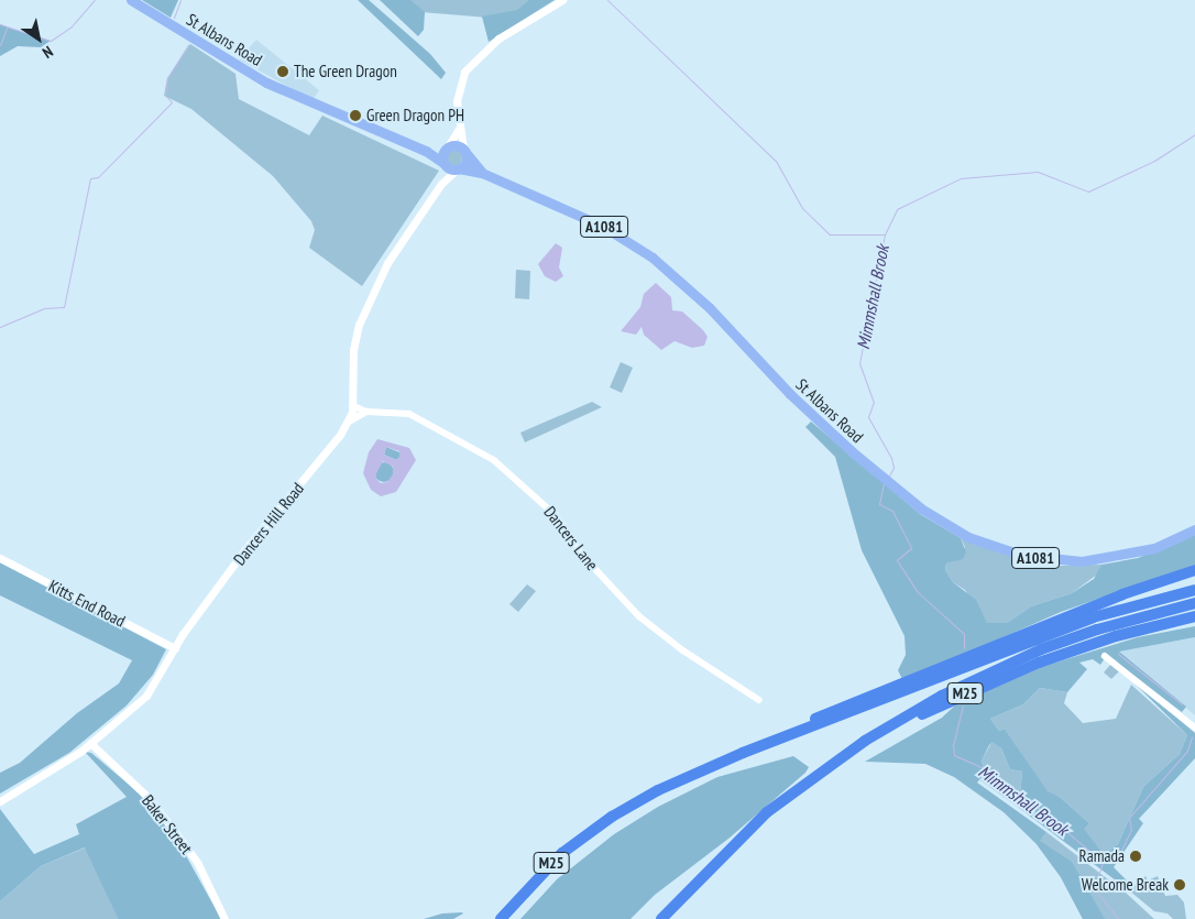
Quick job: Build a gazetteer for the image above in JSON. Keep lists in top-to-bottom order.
{
  "streets": {
    "highway": ["M25"],
    "main road": ["St Albans Road", "A1081"],
    "street": [
      "Dancers Hill Road",
      "Dancers Lane",
      "Kitts End Road",
      "Baker Street"
    ]
  },
  "crossings": [
    ["St Albans Road", "Dancers Hill Road"],
    ["Dancers Hill Road", "Dancers Lane"],
    ["Dancers Hill Road", "Kitts End Road"],
    ["Dancers Hill Road", "Baker Street"]
  ],
  "water": ["Mimmshall Brook"],
  "places": [
    "The Green Dragon",
    "Green Dragon PH",
    "Ramada",
    "Welcome Break"
  ],
  "north": "bottom right"
}
